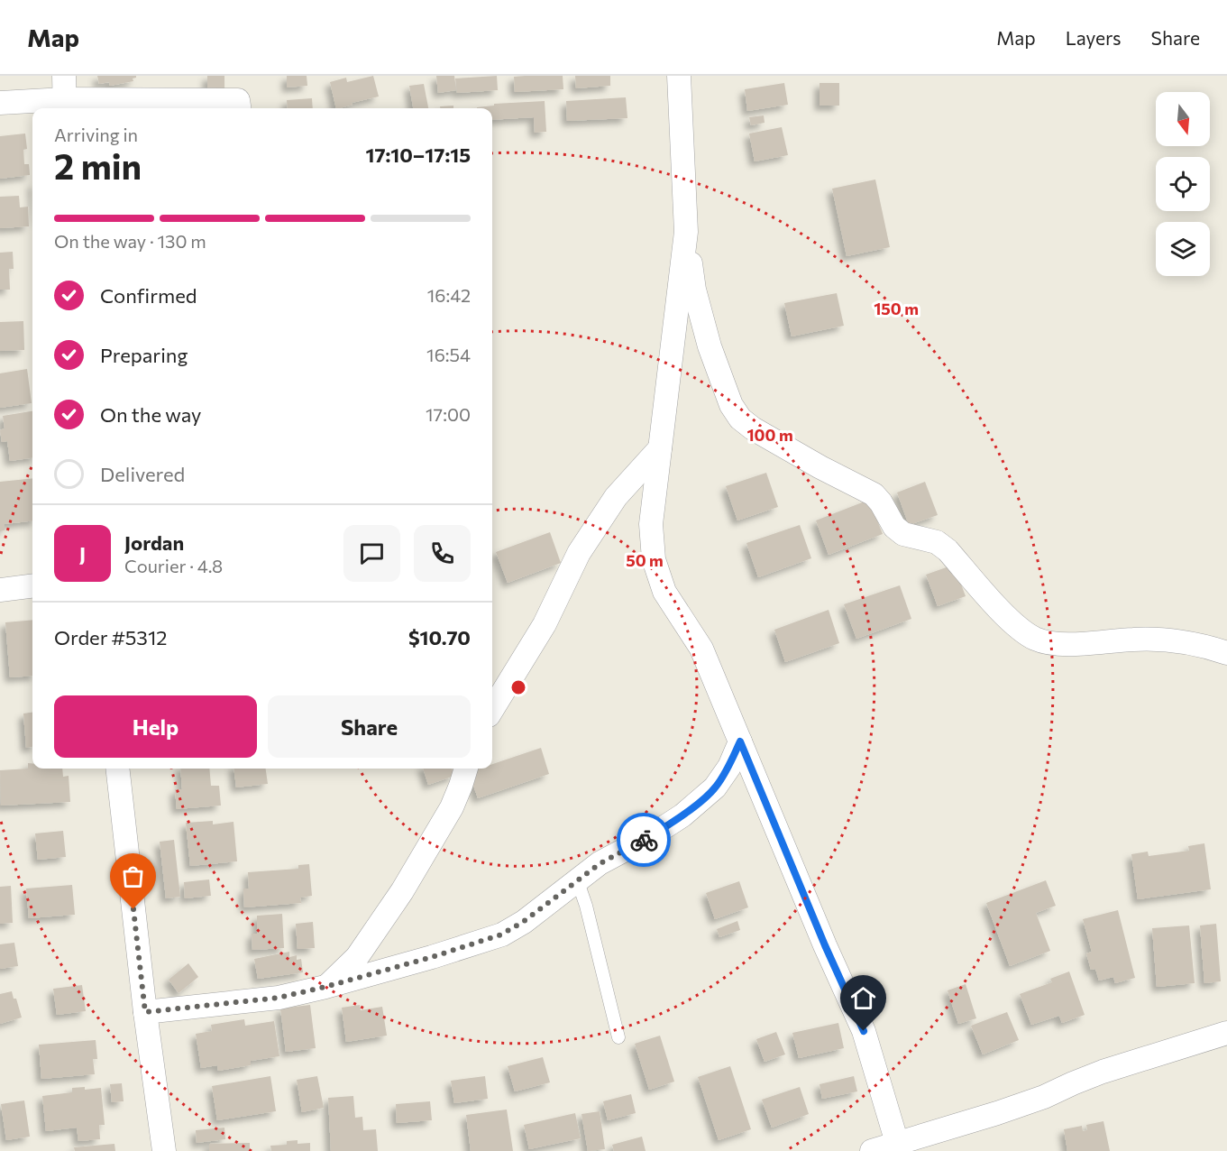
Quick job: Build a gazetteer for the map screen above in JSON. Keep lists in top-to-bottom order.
{
  "north": "bottom",
  "page": {
    "header": "Map",
    "nav": ["Map", "Layers", "Share"],
    "heading": ["2 min", "Arriving in", "17:10–17:15"],
    "panel": [
      "Jordan",
      "Courier · 4.8",
      "Order #5312",
      "$10.70"
    ],
    "bar": "On the way · 130 m",
    "list": [
      ["Confirmed", "16:42"],
      ["Preparing", "16:54"],
      ["On the way", "17:00"],
      "Delivered"
    ],
    "round": "J",
    "buttons": ["Help", "Share"]
  },
  "rings": ["150 m", "100 m", "50 m"]
}
